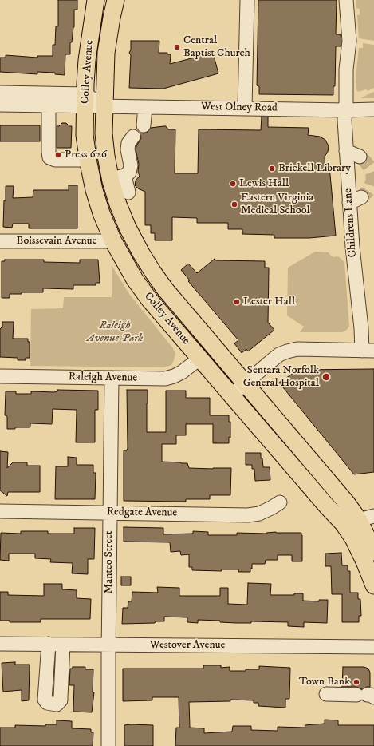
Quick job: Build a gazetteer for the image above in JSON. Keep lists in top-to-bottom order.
{
  "streets": {
    "main road": ["Colley Avenue"],
    "street": [
      "West Olney Road",
      "Childrens Lane",
      "Boissevain Avenue",
      "Raleigh Avenue",
      "Redgate Avenue",
      "Manteo Street",
      "Westover Avenue"
    ]
  },
  "crossings": [
    ["Colley Avenue", "West Olney Road"],
    ["Colley Avenue", "Boissevain Avenue"],
    ["Colley Avenue", "Raleigh Avenue"],
    ["West Olney Road", "Childrens Lane"],
    ["Raleigh Avenue", "Manteo Street"],
    ["Redgate Avenue", "Manteo Street"],
    ["Manteo Street", "Westover Avenue"]
  ],
  "parks": ["Raleigh Avenue Park"],
  "places": [
    "Central Baptist Church",
    "Press 626",
    "Brickell Library",
    "Lewis Hall",
    "Eastern Virginia Medical School",
    "Lester Hall",
    "Sentara Norfolk General Hospital",
    "Town Bank"
  ]
}
